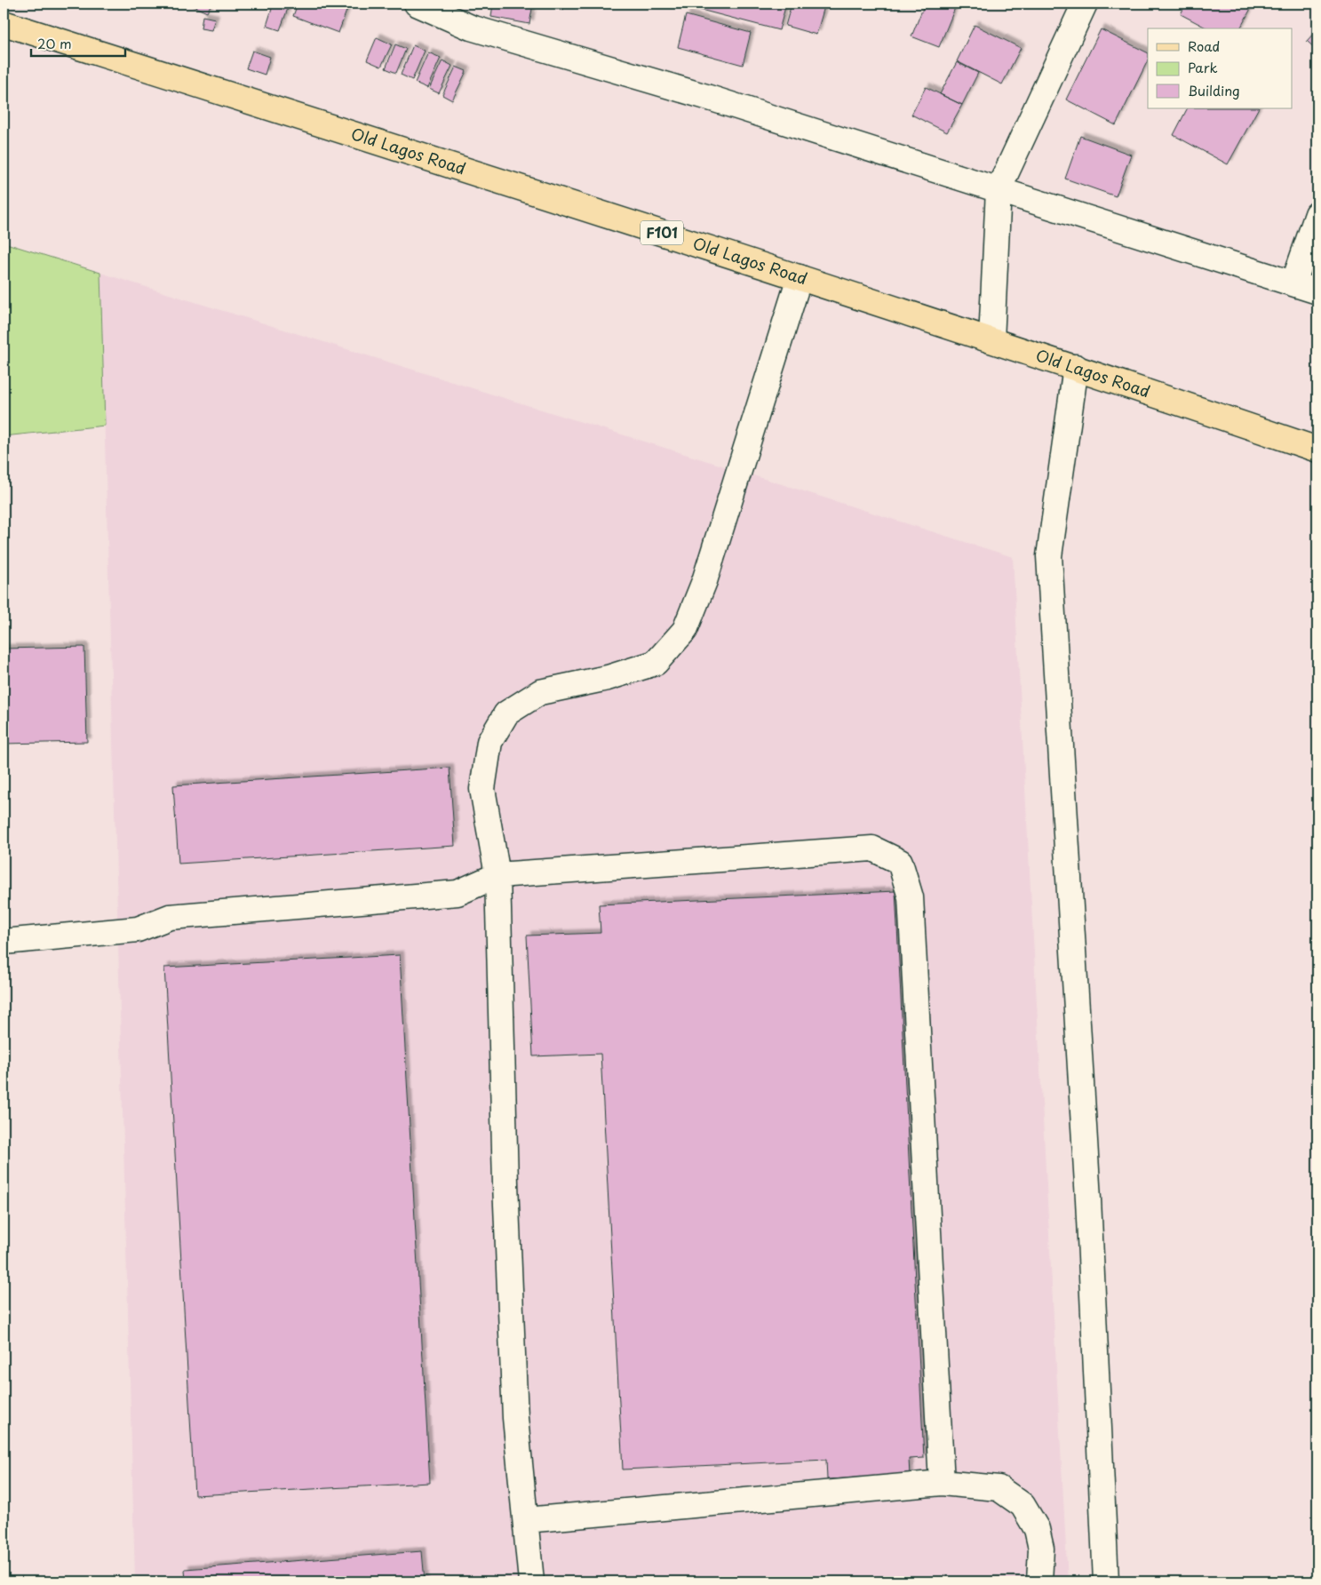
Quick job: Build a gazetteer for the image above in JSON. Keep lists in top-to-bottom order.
{
  "streets": {
    "main road": ["Old Lagos Road", "F101"]
  },
  "legend": ["Road", "Park", "Building"],
  "scale_bar": "20 m"
}
